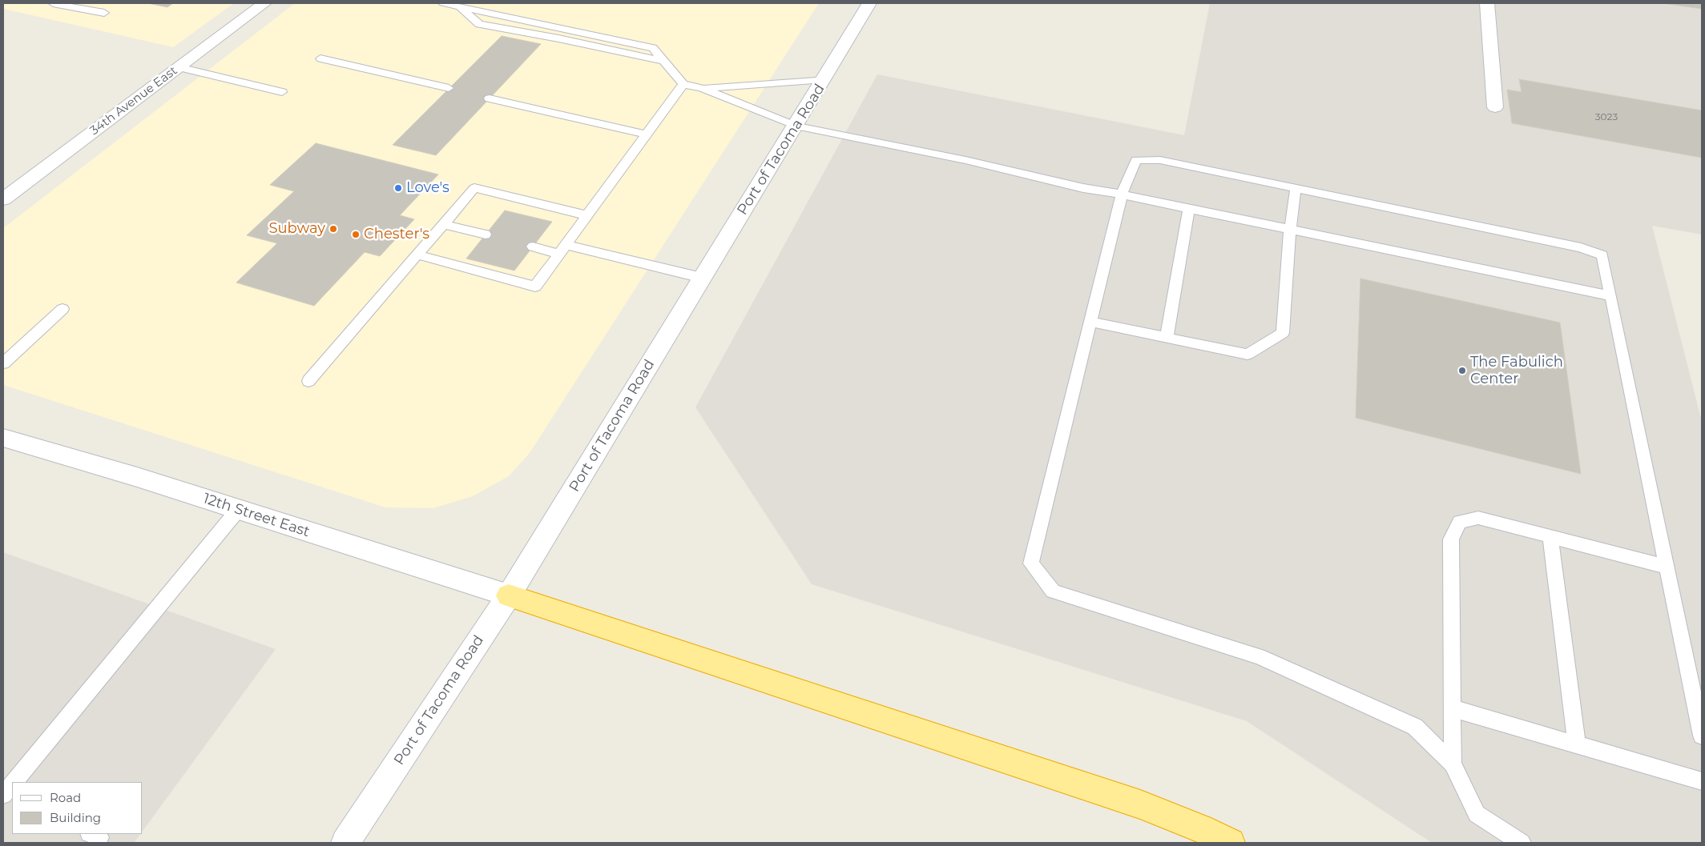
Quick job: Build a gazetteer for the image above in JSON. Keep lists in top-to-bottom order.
{
  "streets": {
    "street": ["34th Avenue East", "Port of Tacoma Road", "12th Street East"]
  },
  "crossings": [
    ["Port of Tacoma Road", "12th Street East"]
  ],
  "places": [
    "Love's",
    "Subway",
    "Chester's",
    "The Fabulich Center"
  ],
  "house_numbers": ["3023"],
  "legend": ["Road", "Building"]
}
